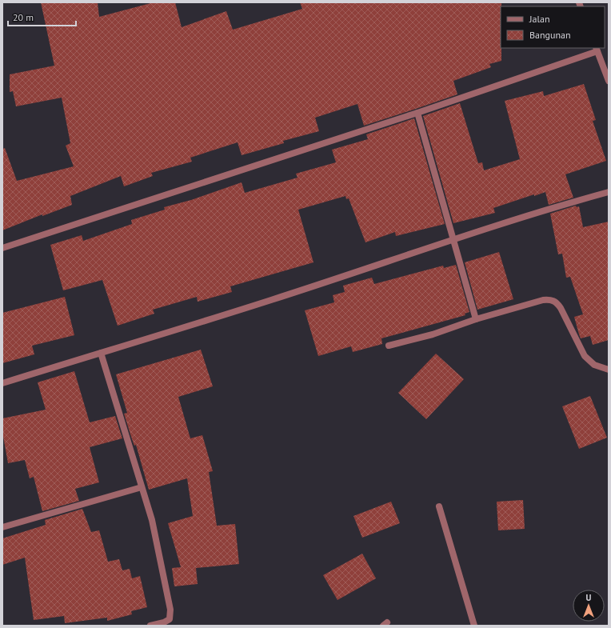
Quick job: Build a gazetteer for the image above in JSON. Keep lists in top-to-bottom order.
{
  "legend": ["Jalan", "Bangunan"],
  "scale_bar": "20 m",
  "north": "top"
}
